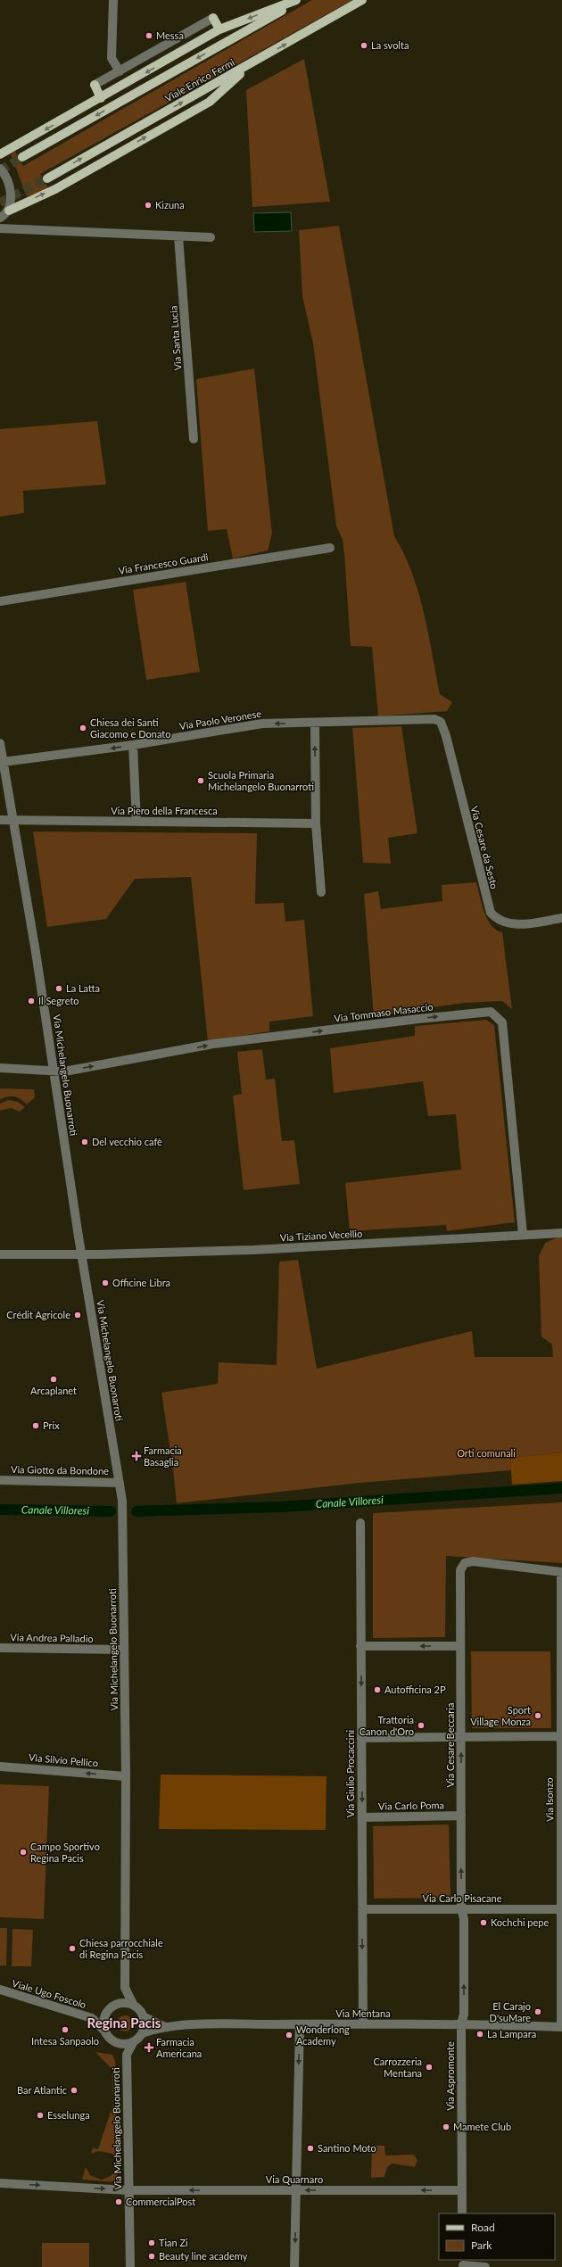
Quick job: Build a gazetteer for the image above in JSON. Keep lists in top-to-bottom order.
{
  "streets": {
    "main road": ["Viale Enrico Fermi"],
    "street": [
      "Via Santa Lucia",
      "Via Francesco Guardi",
      "Via Paolo Veronese",
      "Via Piero della Francesca",
      "Via Cesare da Sesto",
      "Via Tommaso Masaccio",
      "Via Michelangelo Buonarroti",
      "Via Tiziano Vecellio",
      "Via Giotto da Bondone",
      "Via Andrea Palladio",
      "Via Cesare Beccaria",
      "Via Silvio Pellico",
      "Via Giulio Procaccini",
      "Via Isonzo",
      "Via Carlo Poma",
      "Via Carlo Pisacane",
      "Viale Ugo Foscolo",
      "Via Mentana",
      "Via Aspromonte",
      "Via Quarnaro"
    ]
  },
  "crossings": [
    ["Via Paolo Veronese", "Via Cesare da Sesto"],
    ["Via Paolo Veronese", "Via Michelangelo Buonarroti"],
    ["Via Piero della Francesca", "Via Michelangelo Buonarroti"],
    ["Via Tommaso Masaccio", "Via Michelangelo Buonarroti"],
    ["Via Tommaso Masaccio", "Via Tiziano Vecellio"],
    ["Via Michelangelo Buonarroti", "Via Tiziano Vecellio"],
    ["Via Michelangelo Buonarroti", "Via Giotto da Bondone"],
    ["Via Michelangelo Buonarroti", "Via Andrea Palladio"],
    ["Via Michelangelo Buonarroti", "Via Silvio Pellico"],
    ["Via Michelangelo Buonarroti", "Viale Ugo Foscolo"],
    ["Via Michelangelo Buonarroti", "Via Mentana"],
    ["Via Michelangelo Buonarroti", "Via Quarnaro"],
    ["Via Cesare Beccaria", "Via Isonzo"],
    ["Via Cesare Beccaria", "Via Carlo Poma"],
    ["Via Cesare Beccaria", "Via Carlo Pisacane"],
    ["Via Cesare Beccaria", "Via Mentana"],
    ["Via Cesare Beccaria", "Via Aspromonte"],
    ["Via Giulio Procaccini", "Via Carlo Poma"],
    ["Via Giulio Procaccini", "Via Carlo Pisacane"],
    ["Via Giulio Procaccini", "Via Mentana"],
    ["Via Isonzo", "Via Carlo Pisacane"],
    ["Via Isonzo", "Via Mentana"],
    ["Viale Ugo Foscolo", "Via Mentana"],
    ["Via Mentana", "Via Aspromonte"],
    ["Via Aspromonte", "Via Quarnaro"]
  ],
  "one_way": [
    "Via Paolo Veronese",
    "Via Cesare Beccaria",
    "Via Silvio Pellico",
    "Via Giulio Procaccini"
  ],
  "districts": ["Regina Pacis"],
  "water": ["Canale Villoresi"],
  "parks": ["Orti comunali"],
  "places": {
    "other": [
      "Messa",
      "La svolta",
      "Kizuna",
      "Chiesa dei Santi Giacomo e Donato",
      "Scuola Primaria Michelangelo Buonarroti",
      "La Latta",
      "Il Segreto",
      "Del vecchio cafè",
      "Officine Libra",
      "Crédit Agricole",
      "Arcaplanet",
      "Prix",
      "Autofficina 2P",
      "Sport Village Monza",
      "Trattoria Canon d'Oro",
      "Campo Sportivo Regina Pacis",
      "Kochchi pepe",
      "Chiesa parrocchiale di Regina Pacis",
      "El Carajo D'suMare",
      "Intesa Sanpaolo",
      "La Lampara",
      "Wonderlong Academy",
      "Carrozzeria Mentana",
      "Bar Atlantic",
      "Esselunga",
      "Mamete Club",
      "Santino Moto",
      "CommercialPost",
      "Tian Zi",
      "Beauty line academy"
    ],
    "health": ["Farmacia Basaglia", "Farmacia Americana"]
  },
  "legend": ["Road", "Park"]
}
